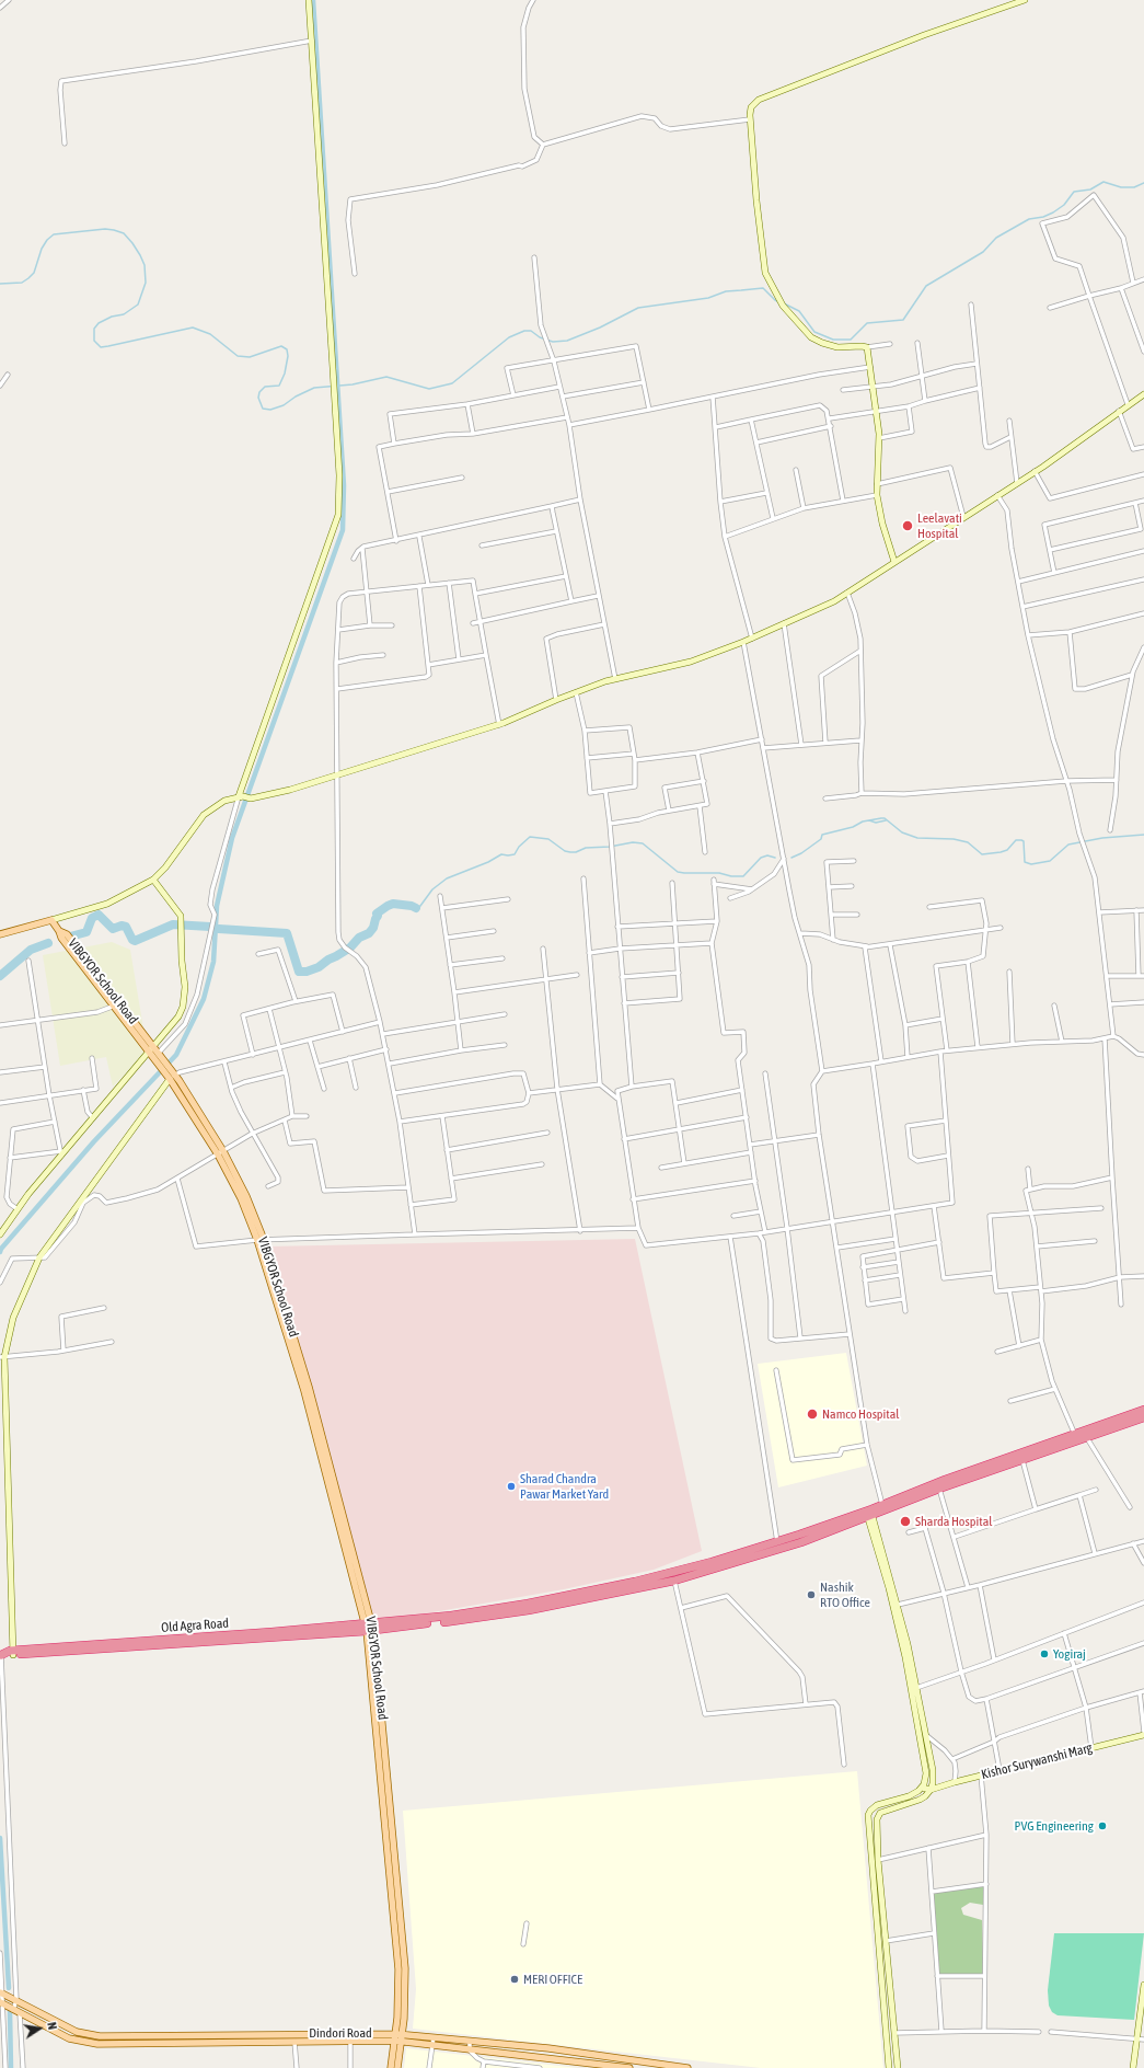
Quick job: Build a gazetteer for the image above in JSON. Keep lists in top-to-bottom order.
{
  "streets": {
    "main road": ["VIBGYOR School Road", "Kishor Surywanshi Marg", "Dindori Road"]
  },
  "crossings": [
    ["VIBGYOR School Road", "Dindori Road"]
  ],
  "places": [
    "Leelavati Hospital",
    "Namco Hospital",
    "Sharad Chandra Pawar Market Yard",
    "Sharda Hospital",
    "Nashik RTO Office",
    "Yogiraj",
    "PVG Engineering",
    "MERI OFFICE"
  ],
  "north": "right"
}
